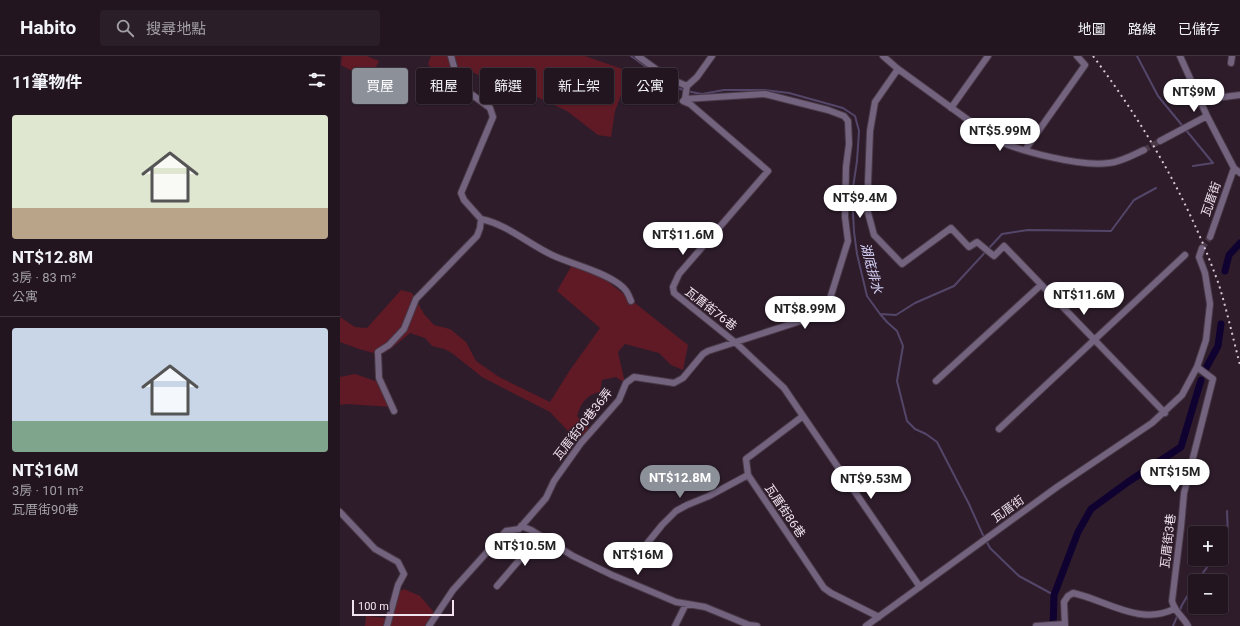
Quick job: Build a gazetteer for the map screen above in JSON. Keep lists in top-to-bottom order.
{
  "streets": {
    "street": [
      "瓦厝街",
      "瓦厝街76巷",
      "瓦厝街90巷36弄",
      "瓦厝街86巷",
      "瓦厝街3巷"
    ]
  },
  "crossings": [
    ["瓦厝街", "瓦厝街86巷"],
    ["瓦厝街", "瓦厝街3巷"],
    ["瓦厝街76巷", "瓦厝街90巷36弄"]
  ],
  "water": ["湖底排水"],
  "scale_bar": "100 m",
  "page": {
    "header": "Habito",
    "search": "搜尋地點",
    "nav": ["地圖", "路線", "已儲存"],
    "heading": "11筆物件",
    "chip": [
      "買屋",
      "租屋",
      "篩選",
      "新上架",
      "公寓"
    ],
    "price": [
      "NT$9M",
      "NT$5.99M",
      "NT$9.4M",
      "NT$11.6M",
      "NT$11.6M",
      "NT$8.99M",
      "NT$15M",
      "NT$12.8M",
      "NT$9.53M",
      "NT$10.5M",
      "NT$16M"
    ],
    "list": [
      {
        "name": "NT$12.8M",
        "note": "3房 · 83 m² · 公寓"
      },
      {
        "name": "NT$16M",
        "note": "3房 · 101 m² · 瓦厝街90巷"
      }
    ],
    "map_buttons": ["+", "−"],
    "scale": "100 m"
  }
}
